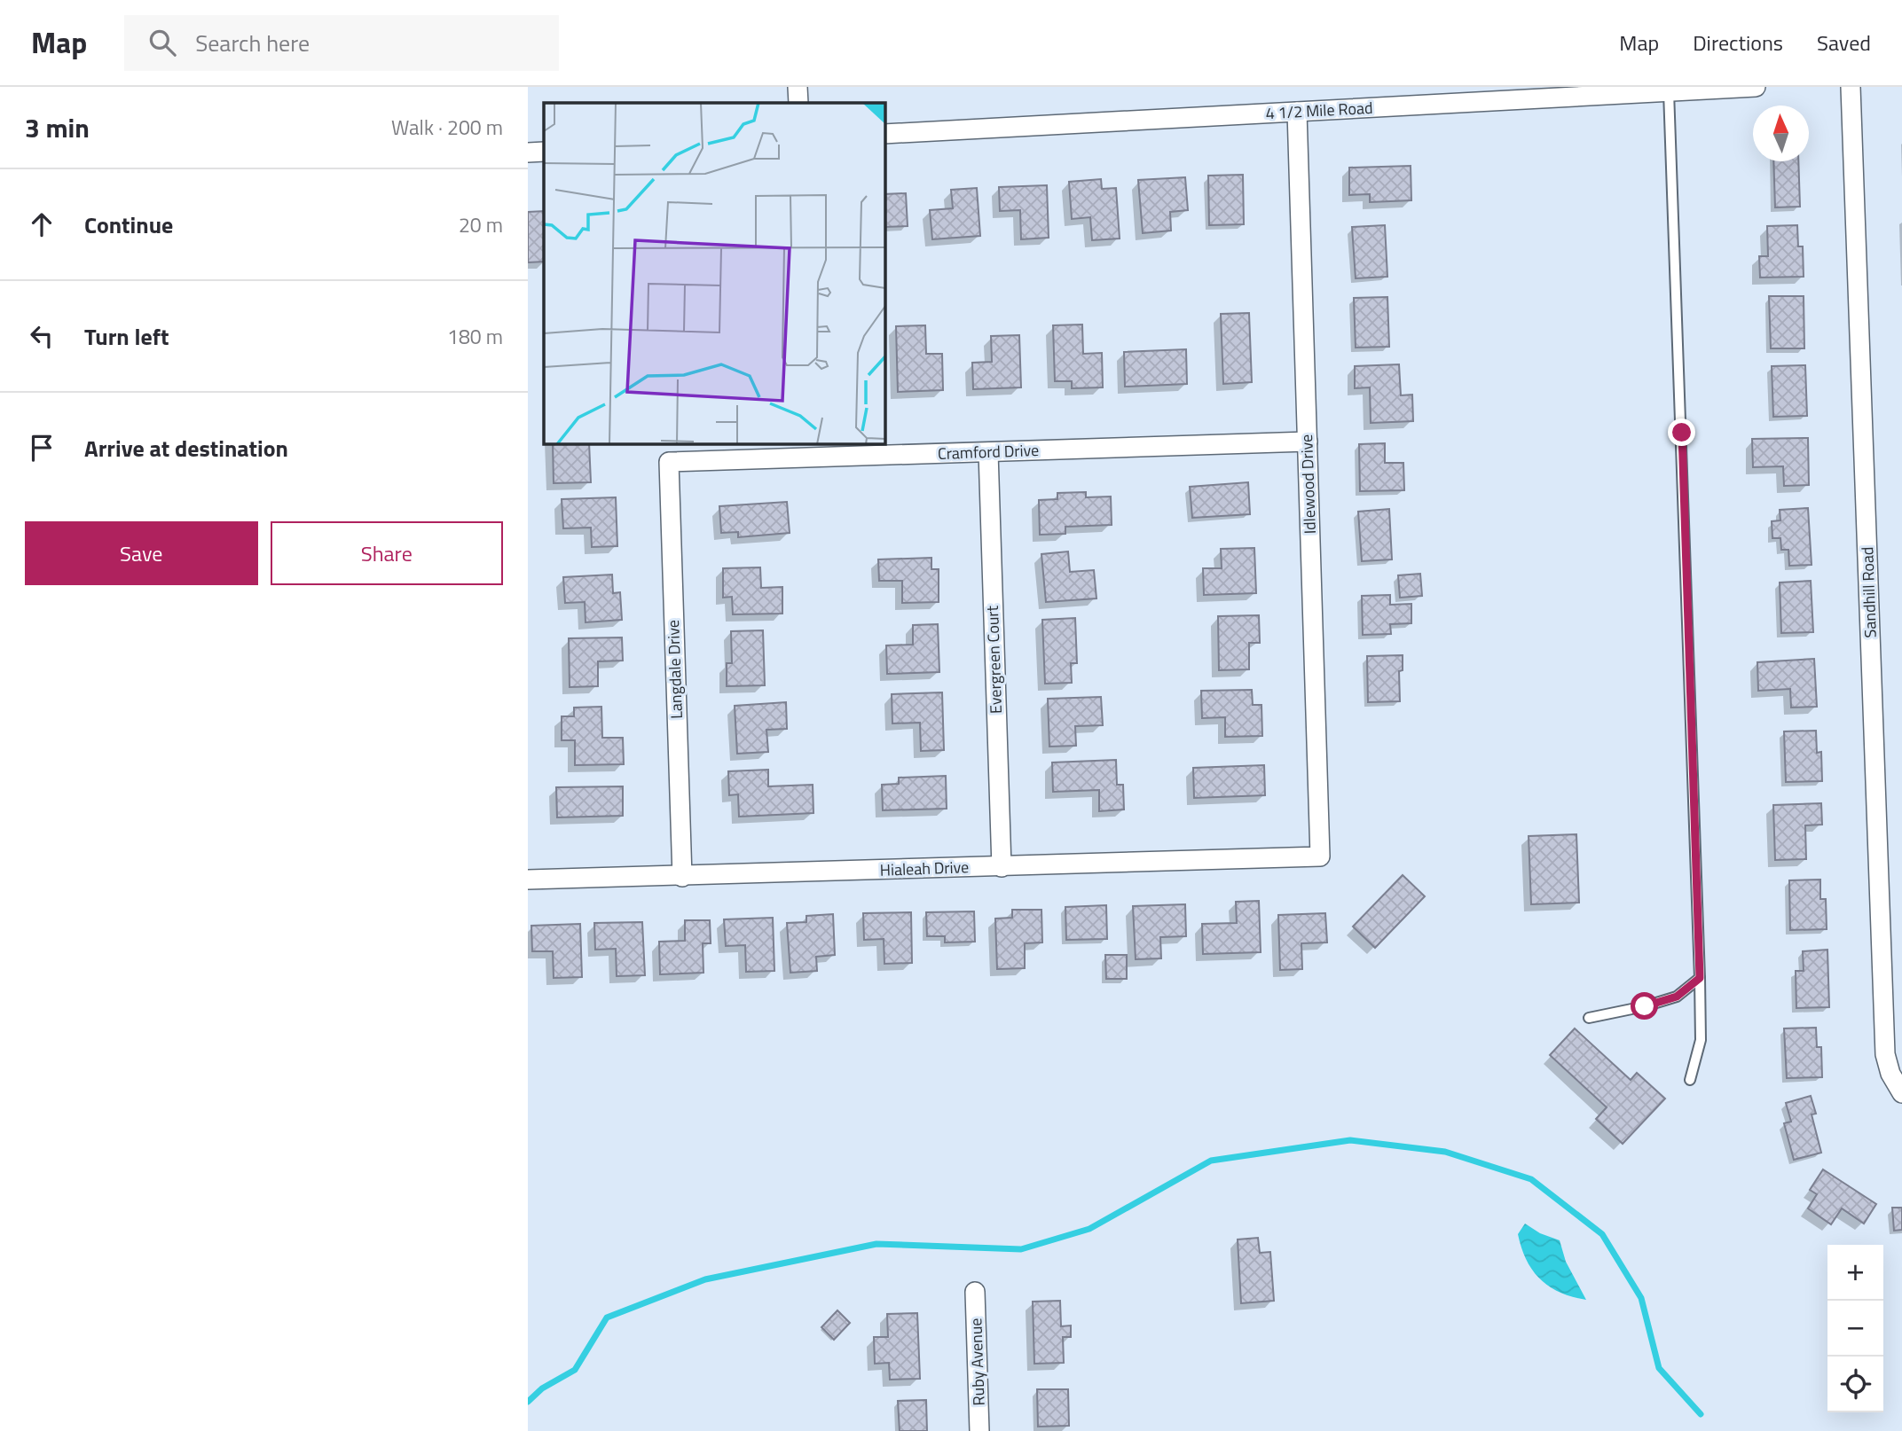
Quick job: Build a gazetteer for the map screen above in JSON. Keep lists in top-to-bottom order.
{
  "streets": {
    "street": [
      "4 1/2 Mile Road",
      "Cramford Drive",
      "Idlewood Drive",
      "Sandhill Road",
      "Evergreen Court",
      "Langdale Drive",
      "Hialeah Drive",
      "Ruby Avenue"
    ]
  },
  "crossings": [
    ["4 1/2 Mile Road", "Idlewood Drive"],
    ["Cramford Drive", "Idlewood Drive"],
    ["Cramford Drive", "Evergreen Court"],
    ["Cramford Drive", "Langdale Drive"],
    ["Idlewood Drive", "Hialeah Drive"],
    ["Evergreen Court", "Hialeah Drive"],
    ["Langdale Drive", "Hialeah Drive"]
  ],
  "north": "top",
  "page": {
    "header": "Map",
    "search": "Search here",
    "nav": ["Map", "Directions", "Saved"],
    "heading": ["3 min", "Walk · 200 m"],
    "list": [
      ["Continue", "20 m"],
      ["Turn left", "180 m"],
      "Arrive at destination"
    ],
    "buttons": ["Save", "Share"],
    "map_buttons": ["+", "−"]
  }
}
